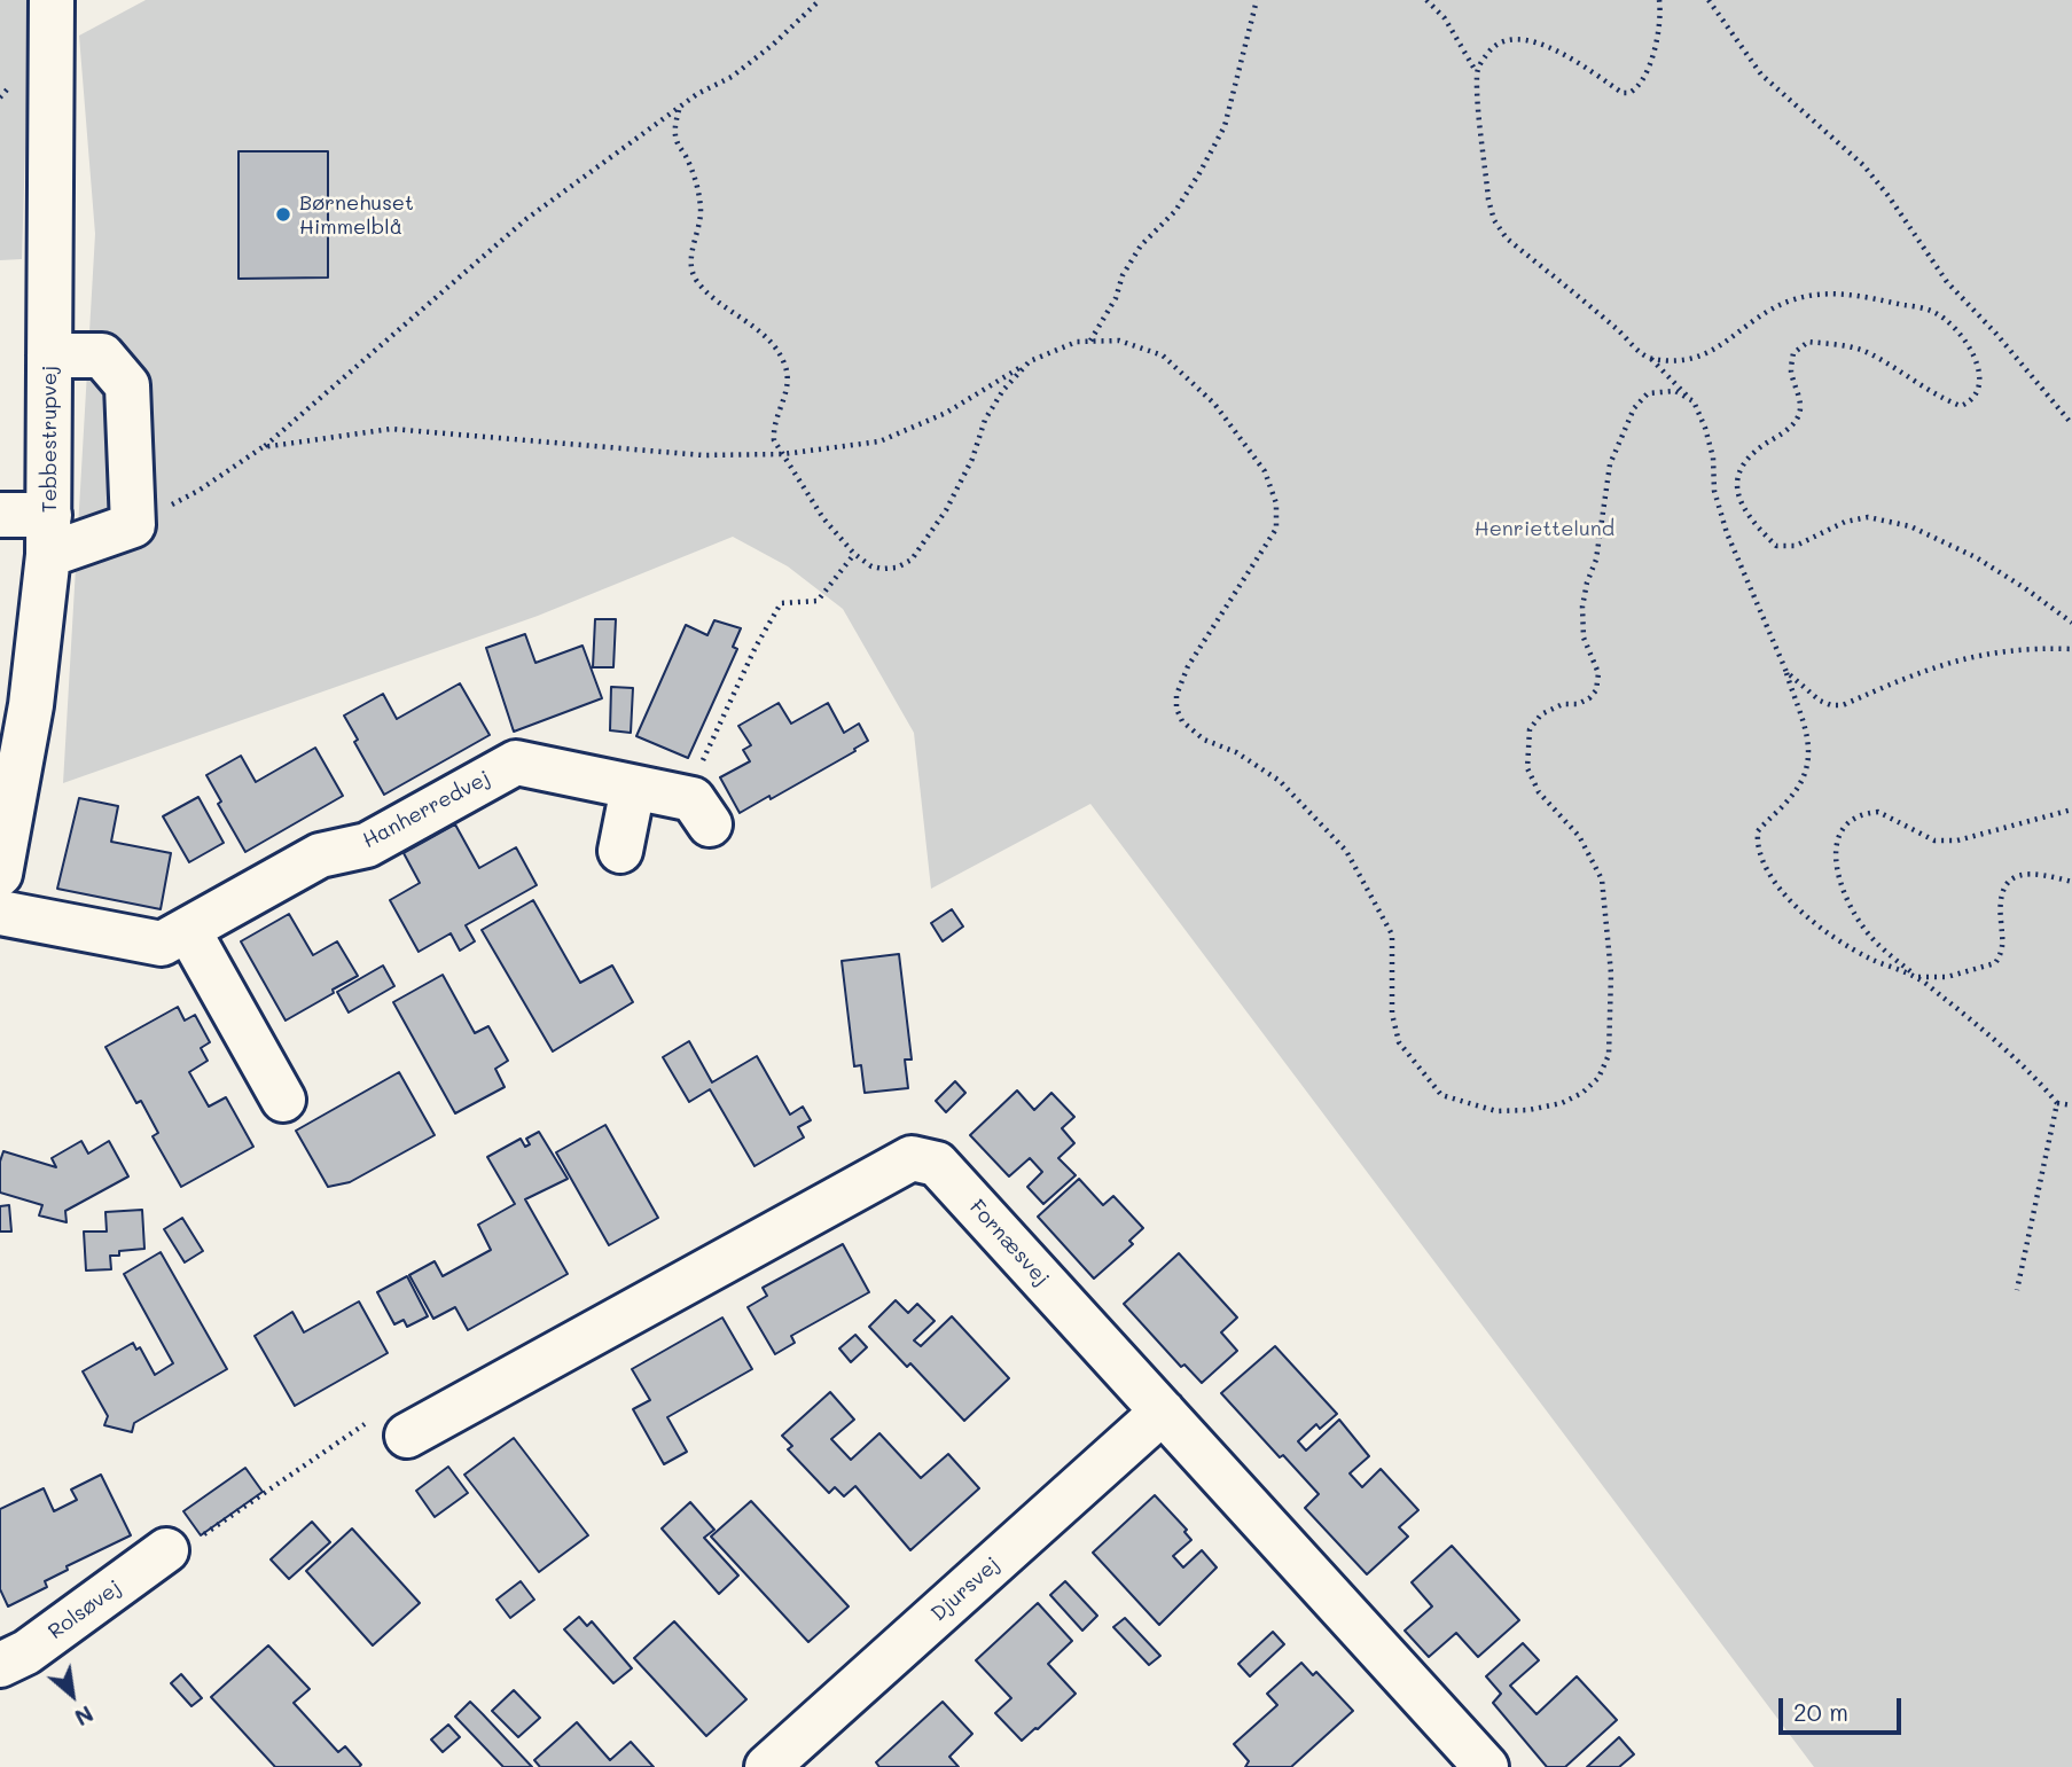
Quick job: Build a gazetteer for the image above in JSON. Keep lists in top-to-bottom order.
{
  "streets": {
    "street": [
      "Tebbestrupvej",
      "Hanherredvej",
      "Fornæsvej",
      "Djursvej",
      "Rolsøvej"
    ]
  },
  "crossings": [
    ["Fornæsvej", "Djursvej"]
  ],
  "parks": ["Henriettelund"],
  "places": ["Børnehuset Himmelblå"],
  "scale_bar": "20 m",
  "north": "bottom right"
}
